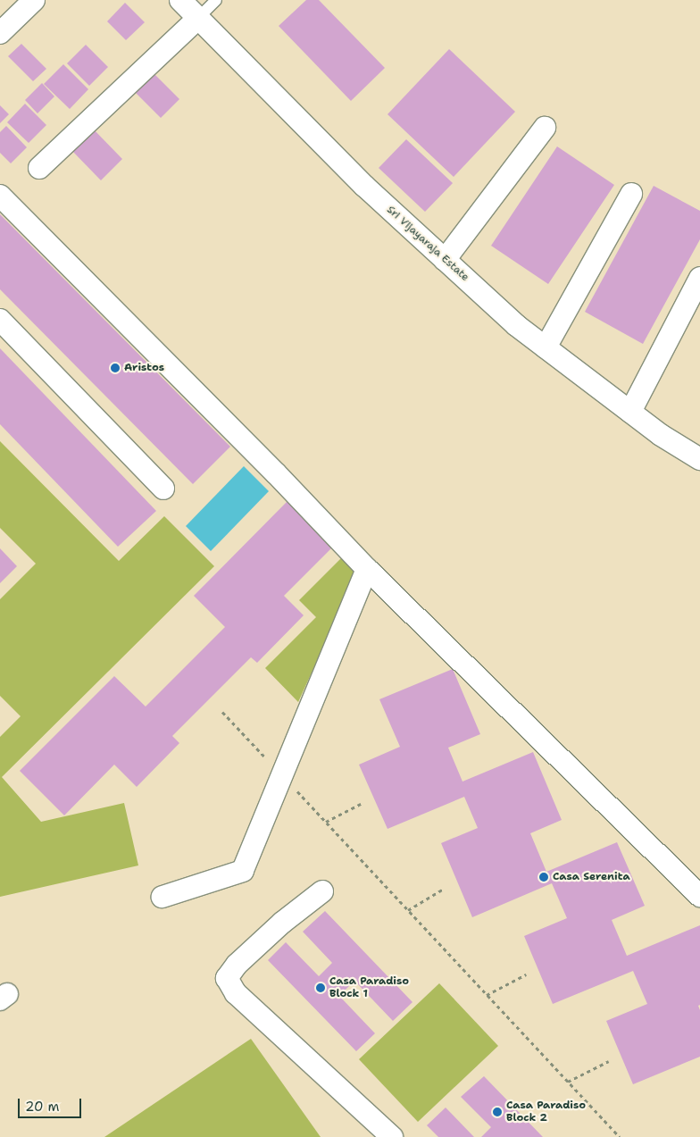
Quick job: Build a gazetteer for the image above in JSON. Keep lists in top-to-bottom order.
{
  "streets": {
    "street": ["Sri Vijayaraja Estate"]
  },
  "places": [
    "Aristos",
    "Casa Serenita",
    "Casa Paradiso Block 1",
    "Casa Paradiso Block 2"
  ],
  "scale_bar": "20 m"
}
